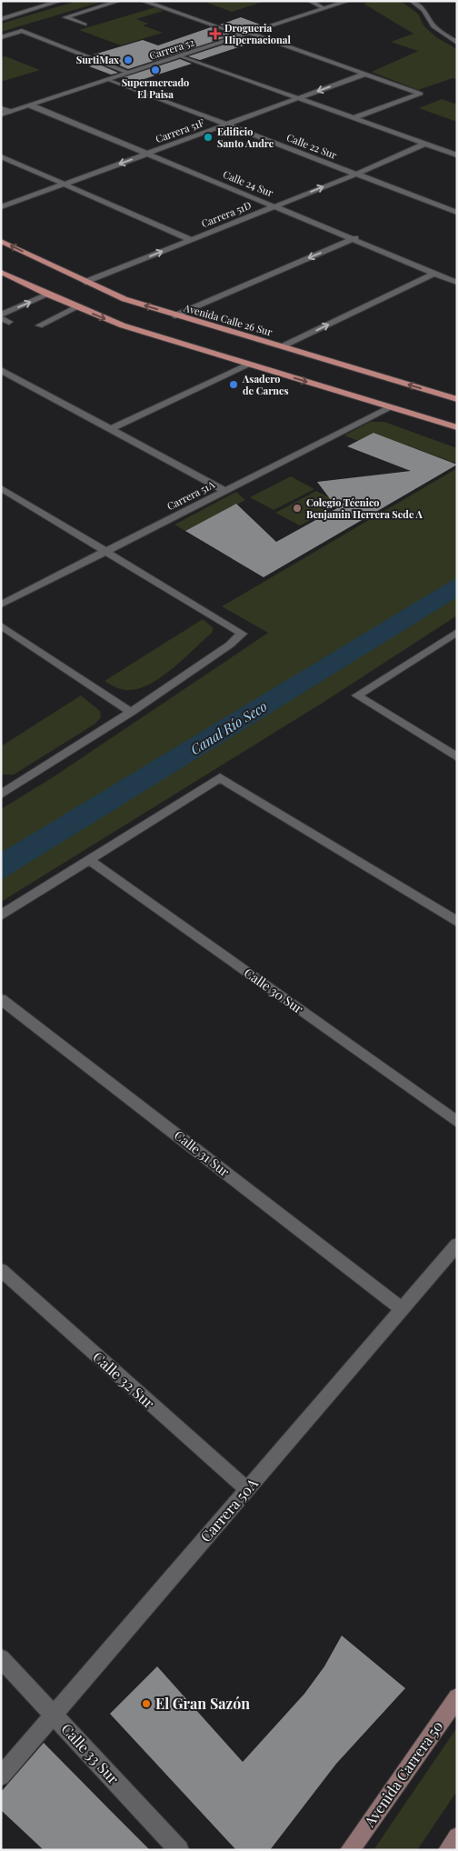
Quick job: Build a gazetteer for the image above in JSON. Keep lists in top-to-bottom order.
{
  "streets": {
    "main road": ["Avenida Calle 26 Sur", "Avenida Carrera 50"],
    "street": [
      "Carrera 52",
      "Carrera 51F",
      "Calle 22 Sur",
      "Calle 24 Sur",
      "Carrera 51D",
      "Carrera 51A",
      "Calle 30 Sur",
      "Calle 31 Sur",
      "Calle 32 Sur",
      "Carrera 50A",
      "Calle 33 Sur"
    ]
  },
  "crossings": [
    ["Carrera 52", "Calle 22 Sur"],
    ["Carrera 52", "Calle 24 Sur"],
    ["Carrera 51F", "Calle 22 Sur"],
    ["Carrera 51F", "Calle 24 Sur"],
    ["Calle 22 Sur", "Carrera 51D"],
    ["Calle 24 Sur", "Carrera 51D"],
    ["Carrera 51D", "Avenida Calle 26 Sur"],
    ["Calle 31 Sur", "Carrera 50A"],
    ["Calle 32 Sur", "Carrera 50A"],
    ["Carrera 50A", "Calle 33 Sur"]
  ],
  "one_way": ["Carrera 51F"],
  "water": ["Canal Río Seco"],
  "places": {
    "health": ["Drogueria Hipernacional"],
    "other": [
      "SurtiMax",
      "Supermercado El Paisa",
      "Edificio Santo Andre",
      "Asadero de Carnes",
      "Colegio Técnico Benjamin Herrera Sede A",
      "El Gran Sazón"
    ]
  }
}
